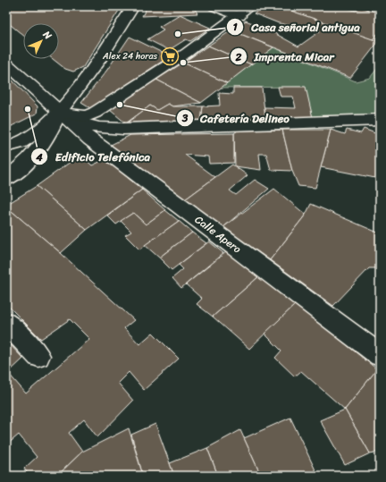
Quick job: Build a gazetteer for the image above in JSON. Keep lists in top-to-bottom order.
{
  "streets": {
    "street": ["Calle Apero"]
  },
  "places": {
    "other": [
      "Casa señorial antigua",
      "Imprenta Micar",
      "Cafetería Delineo",
      "Edificio Telefónica"
    ],
    "supermarket": ["Alex 24 horas"]
  },
  "north": "top right"
}
